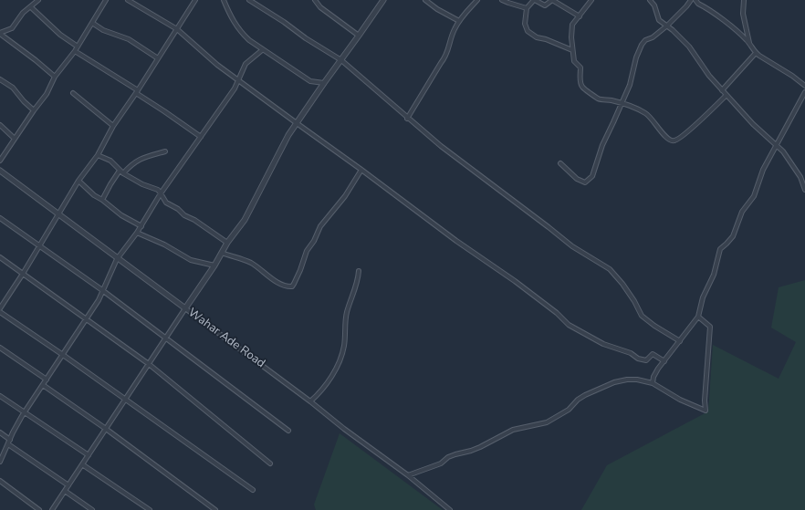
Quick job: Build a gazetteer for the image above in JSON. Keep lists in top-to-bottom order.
{
  "streets": {
    "street": ["Wahar Ade Road"]
  }
}
